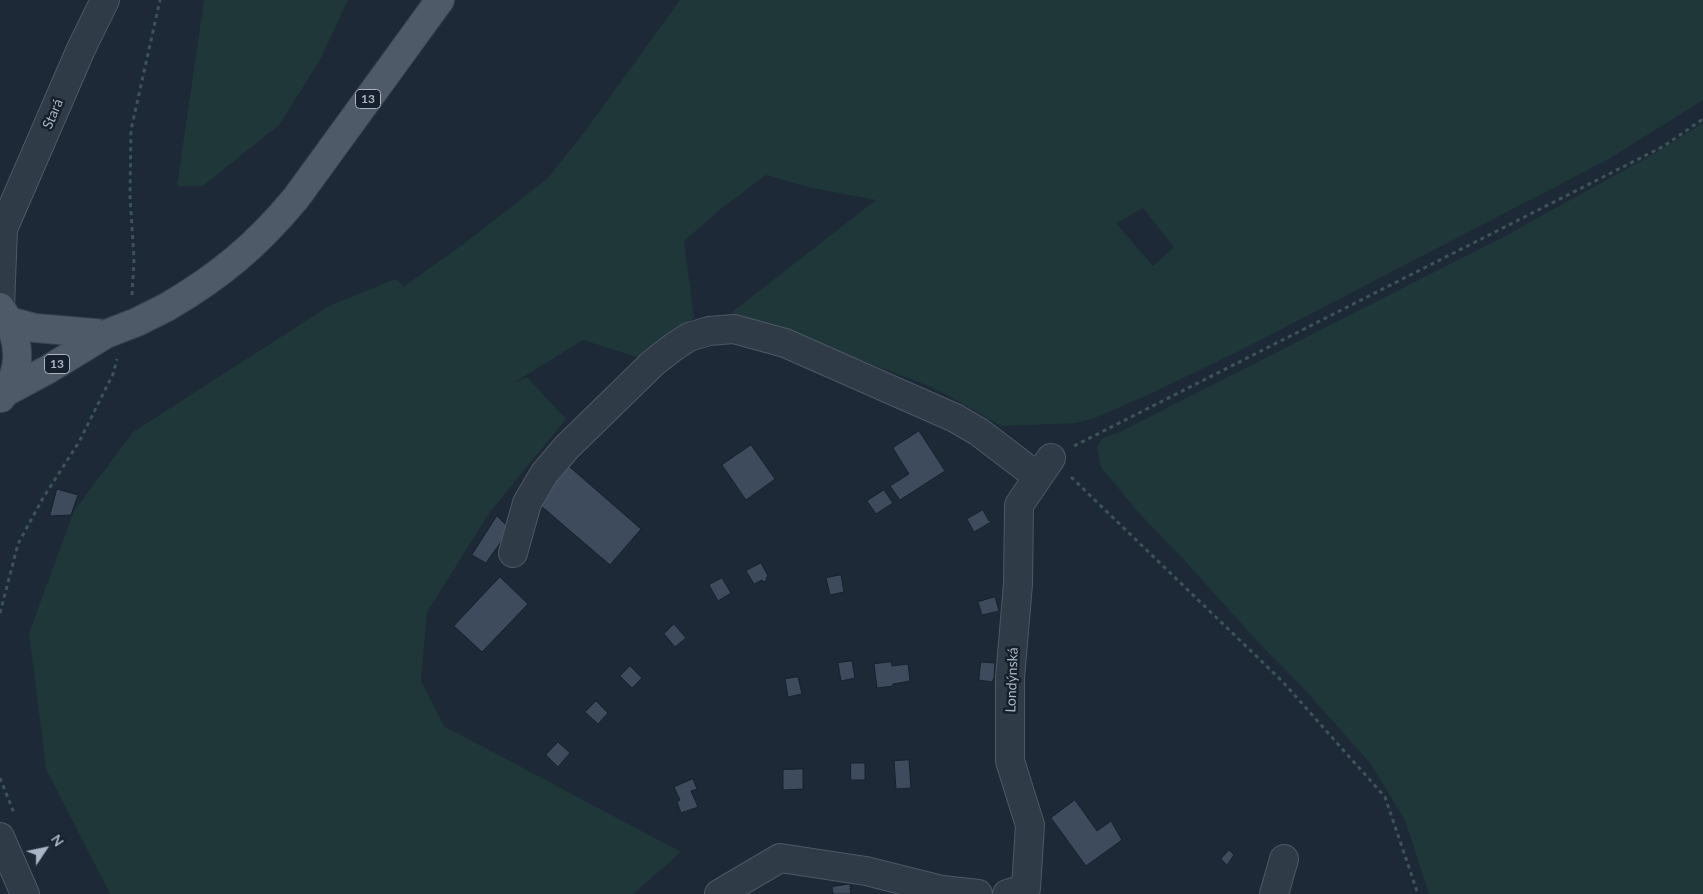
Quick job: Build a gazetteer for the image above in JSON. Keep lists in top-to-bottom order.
{
  "streets": {
    "main road": ["13"],
    "street": ["Stará", "Londýnská"]
  },
  "crossings": [
    ["13", "Stará"]
  ],
  "north": "top right"
}
